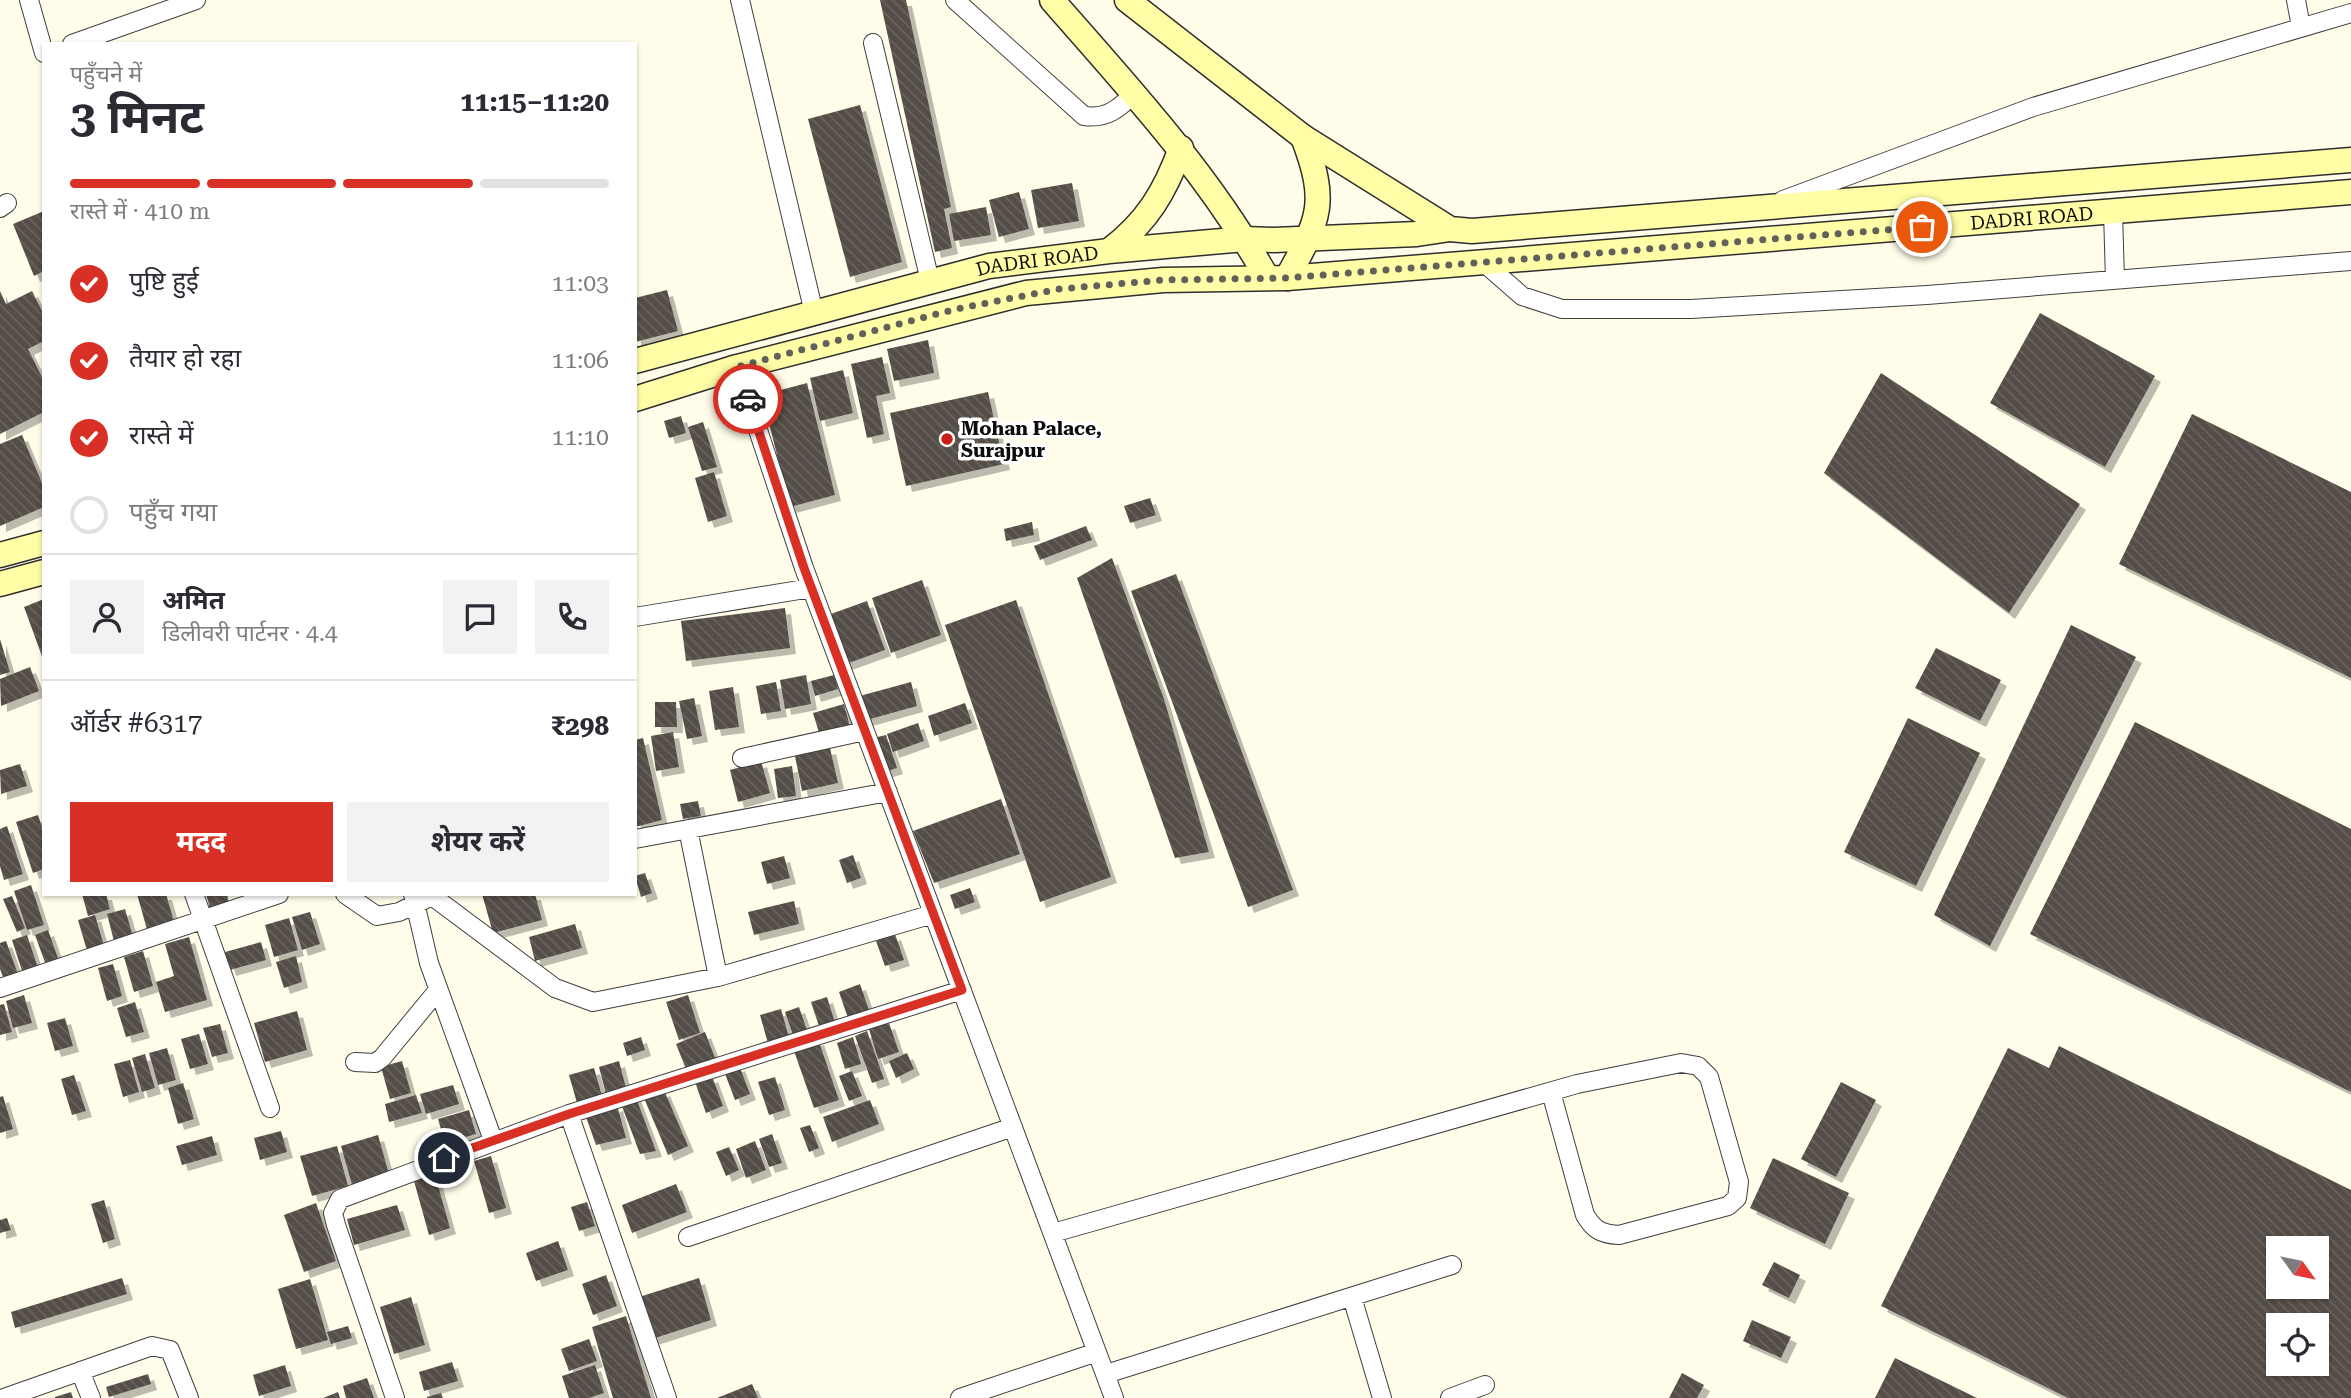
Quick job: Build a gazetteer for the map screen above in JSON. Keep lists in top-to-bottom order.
{
  "streets": {
    "main road": ["DADRI ROAD"]
  },
  "places": ["Mohan Palace, Surajpur"],
  "north": "bottom right",
  "page": {
    "heading": ["3 मिनट", "पहुँचने में", "11:15–11:20"],
    "panel": [
      "अमित",
      "डिलीवरी पार्टनर · 4.4",
      "ऑर्डर #6317",
      "₹298"
    ],
    "bar": "रास्ते में · 410 m",
    "list": [
      ["पुष्टि हुई", "11:03"],
      ["तैयार हो रहा", "11:06"],
      ["रास्ते में", "11:10"],
      "पहुँच गया"
    ],
    "buttons": ["मदद", "शेयर करें"]
  }
}
